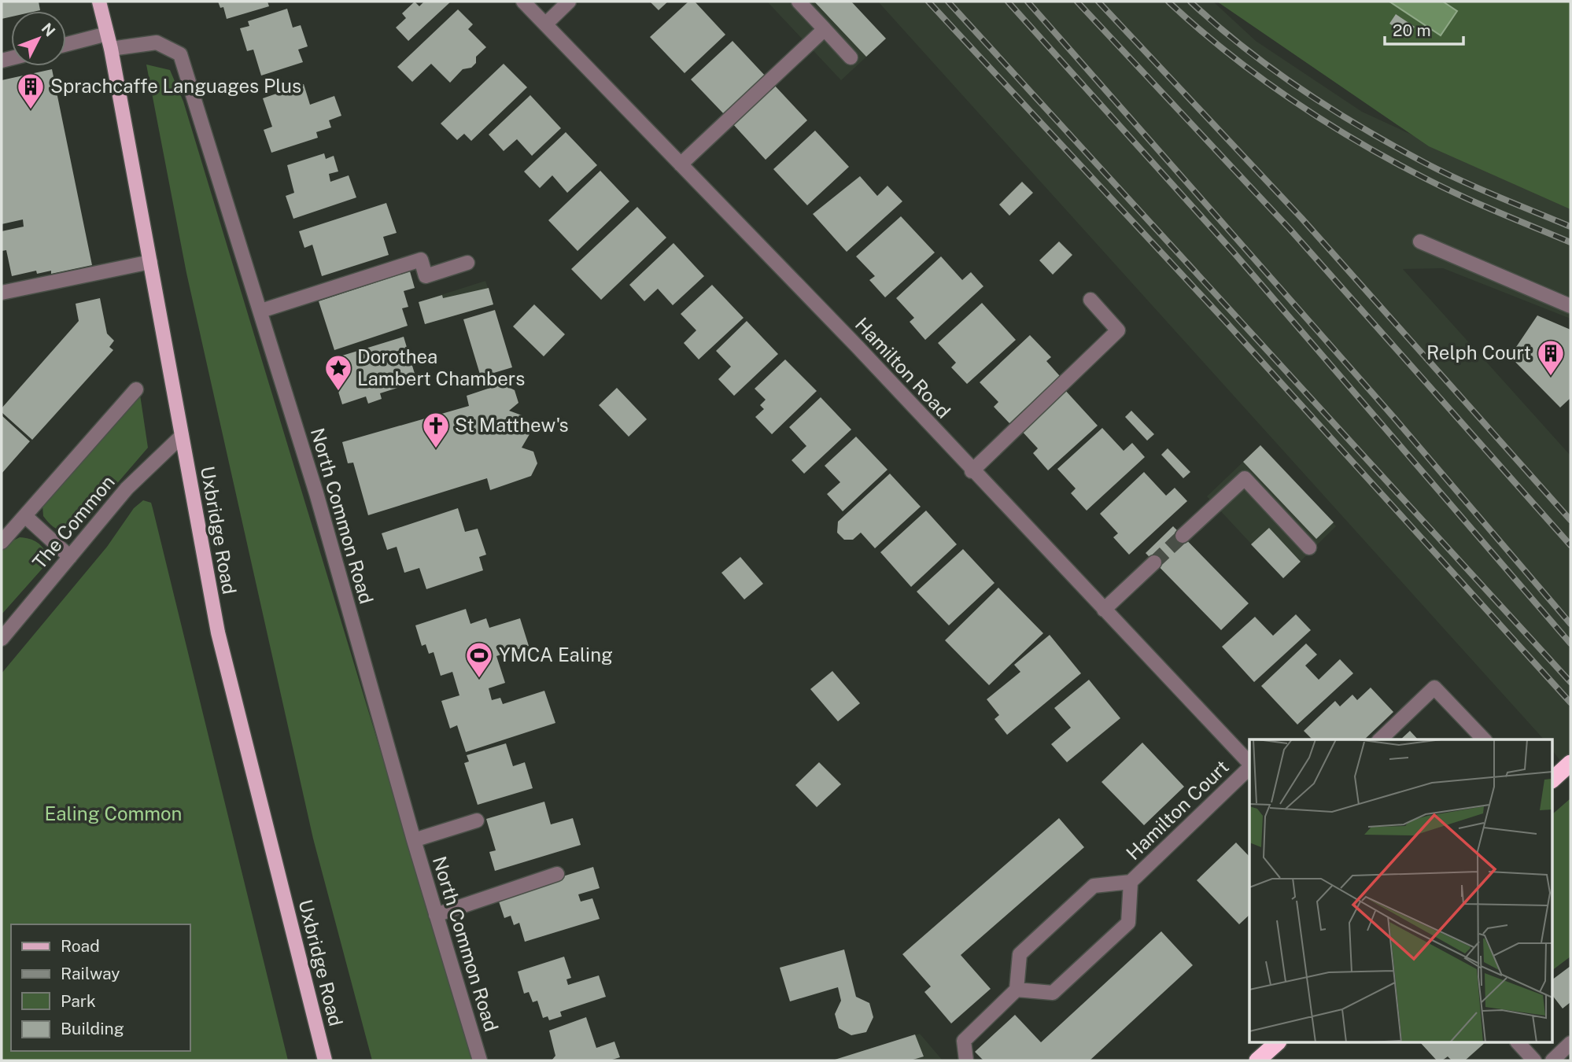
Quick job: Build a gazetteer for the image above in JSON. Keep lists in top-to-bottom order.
{
  "streets": {
    "main road": ["Uxbridge Road"],
    "street": [
      "Hamilton Road",
      "North Common Road",
      "The Common",
      "Hamilton Court"
    ]
  },
  "crossings": [
    ["North Common Road", "Uxbridge Road"],
    ["The Common", "Uxbridge Road"]
  ],
  "parks": ["Ealing Common"],
  "places": {
    "building": ["Sprachcaffe Languages Plus", "Relph Court"],
    "place": ["Dorothea Lambert Chambers"],
    "church": ["St Matthew's"],
    "sports": ["YMCA Ealing"]
  },
  "legend": [
    "Road",
    "Railway",
    "Park",
    "Building"
  ],
  "scale_bar": "20 m",
  "north": "top right"
}
